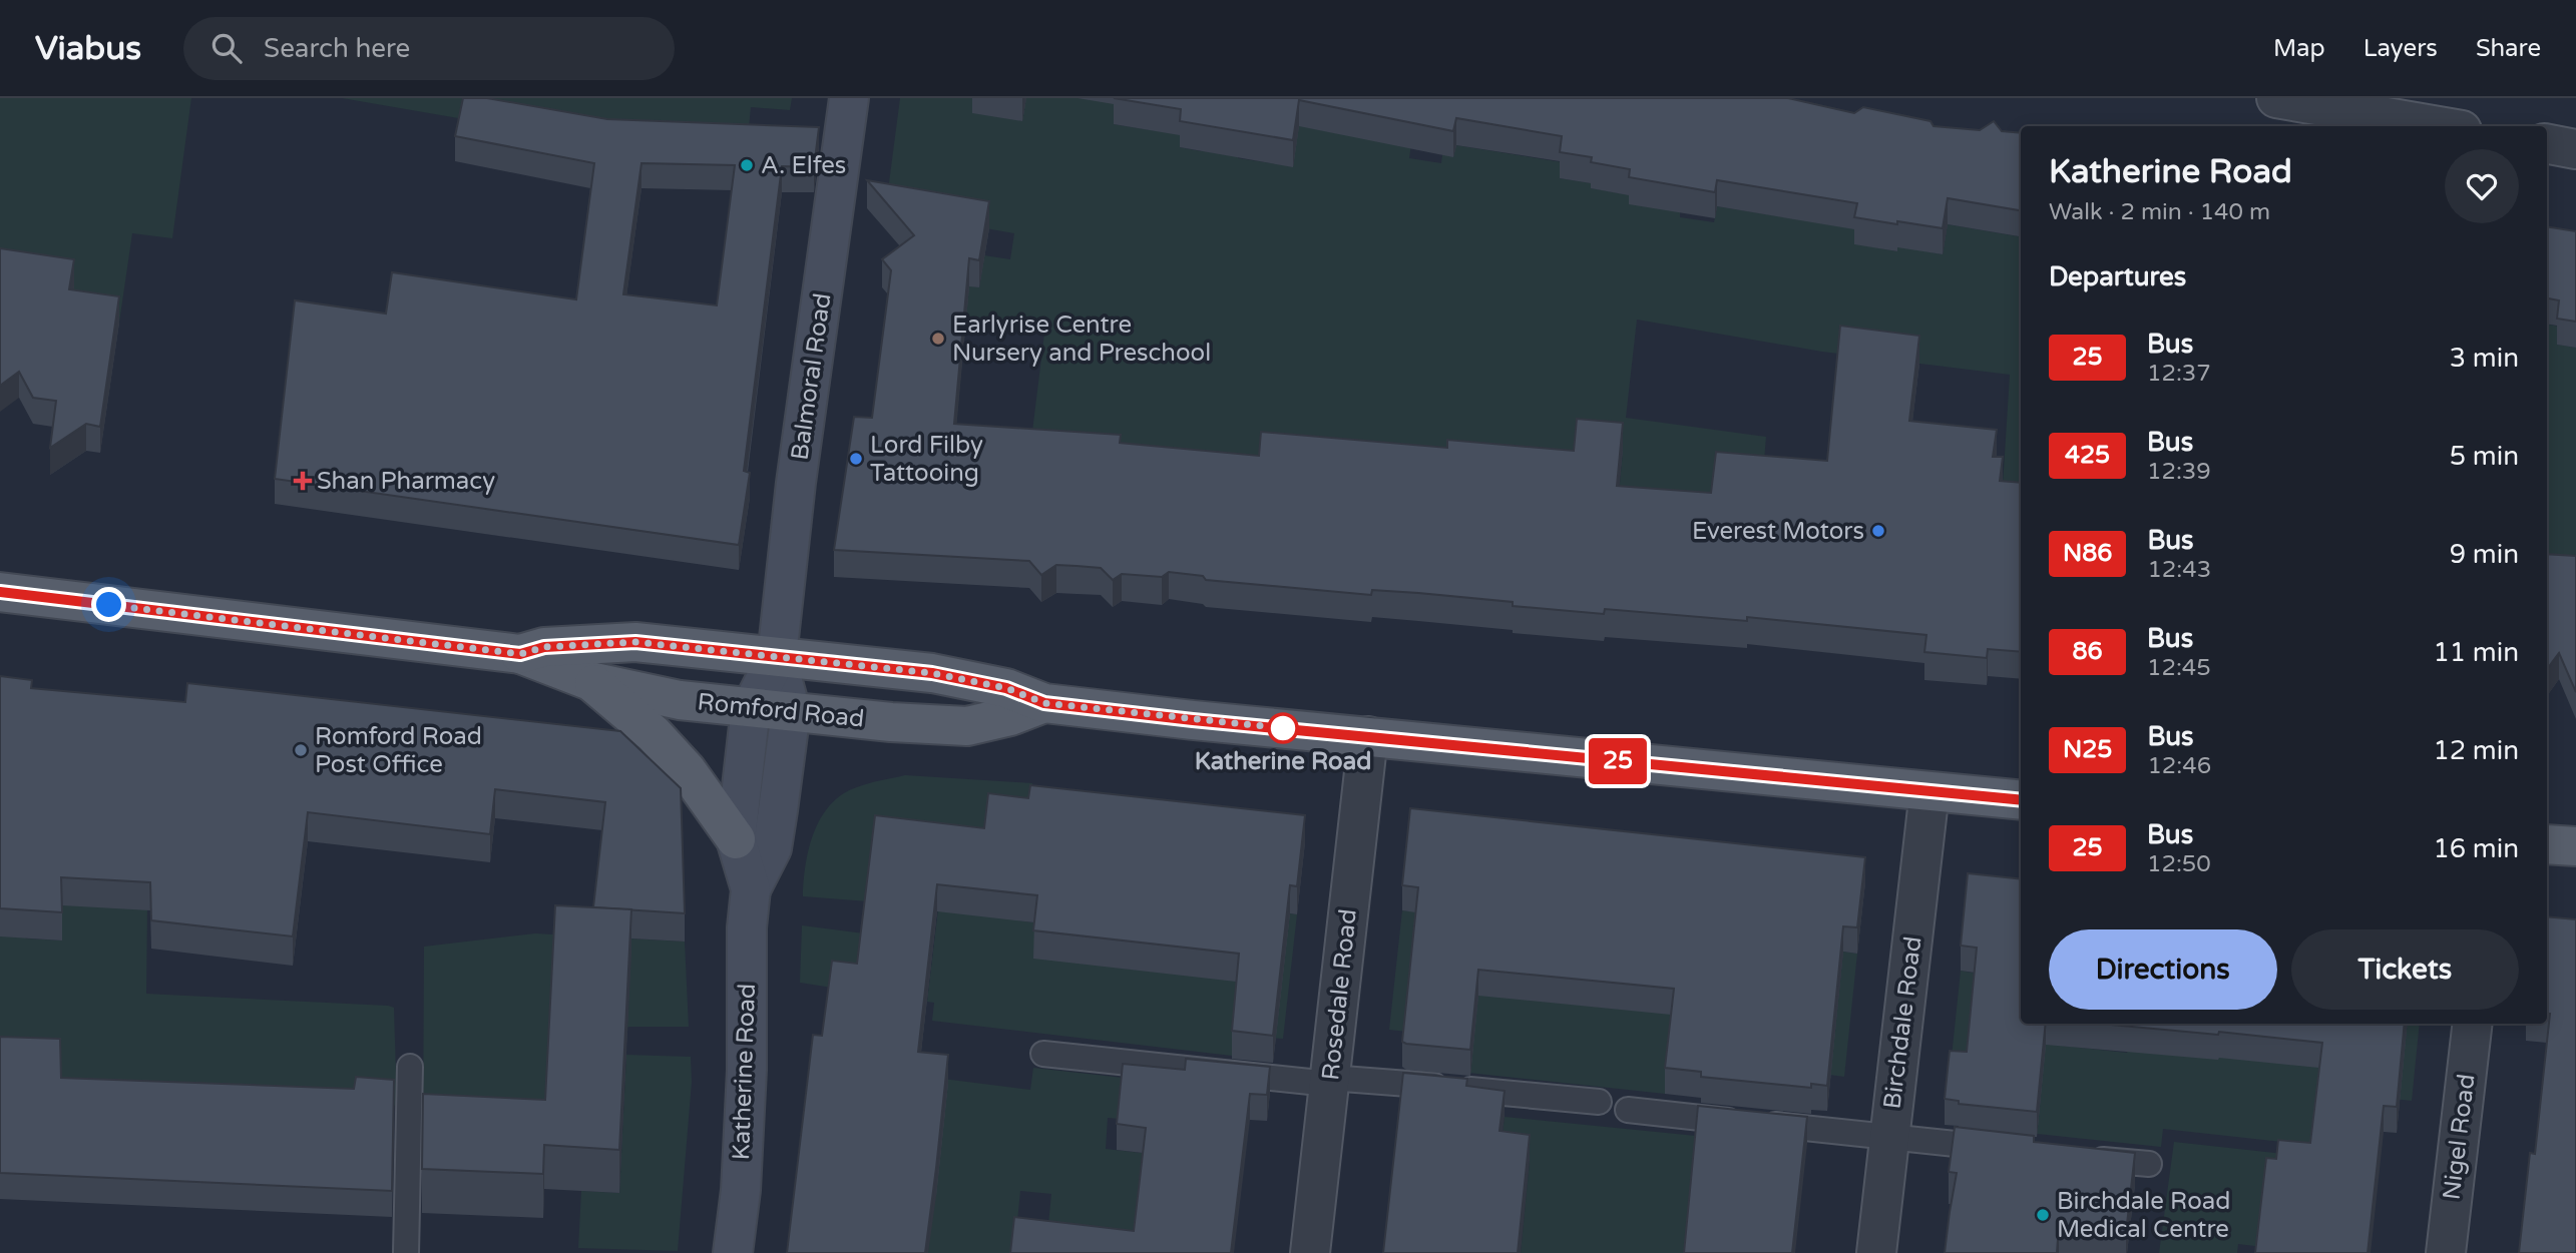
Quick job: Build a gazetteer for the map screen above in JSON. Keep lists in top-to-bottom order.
{
  "streets": {
    "main road": ["Balmoral Road", "Romford Road", "Katherine Road"],
    "street": ["Rosedale Road", "Birchdale Road", "Nigel Road"]
  },
  "crossings": [
    ["Balmoral Road", "Romford Road"],
    ["Balmoral Road", "Katherine Road"],
    ["Romford Road", "Rosedale Road"],
    ["Romford Road", "Birchdale Road"],
    ["Romford Road", "Katherine Road"]
  ],
  "places": {
    "other": [
      "A. Elfes",
      "Earlyrise Centre Nursery and Preschool",
      "Lord Filby Tattooing",
      "Everest Motors",
      "Katherine Road",
      "Romford Road Post Office",
      "Birchdale Road Medical Centre"
    ],
    "health": ["Shan Pharmacy"]
  },
  "lines": ["bus line 25"],
  "page": {
    "header": "Viabus",
    "search": "Search here",
    "nav": ["Map", "Layers", "Share"],
    "on_map": "25",
    "heading": [
      ["Katherine Road", "Walk · 2 min · 140 m"],
      "Departures"
    ],
    "list": [
      {
        "mark": "25",
        "name": "Bus",
        "note": "12:37",
        "value": "3 min"
      },
      {
        "mark": "425",
        "name": "Bus",
        "note": "12:39",
        "value": "5 min"
      },
      {
        "mark": "N86",
        "name": "Bus",
        "note": "12:43",
        "value": "9 min"
      },
      {
        "mark": "86",
        "name": "Bus",
        "note": "12:45",
        "value": "11 min"
      },
      {
        "mark": "N25",
        "name": "Bus",
        "note": "12:46",
        "value": "12 min"
      },
      {
        "mark": "25",
        "name": "Bus",
        "note": "12:50",
        "value": "16 min"
      }
    ],
    "buttons": ["Directions", "Tickets"]
  }
}
